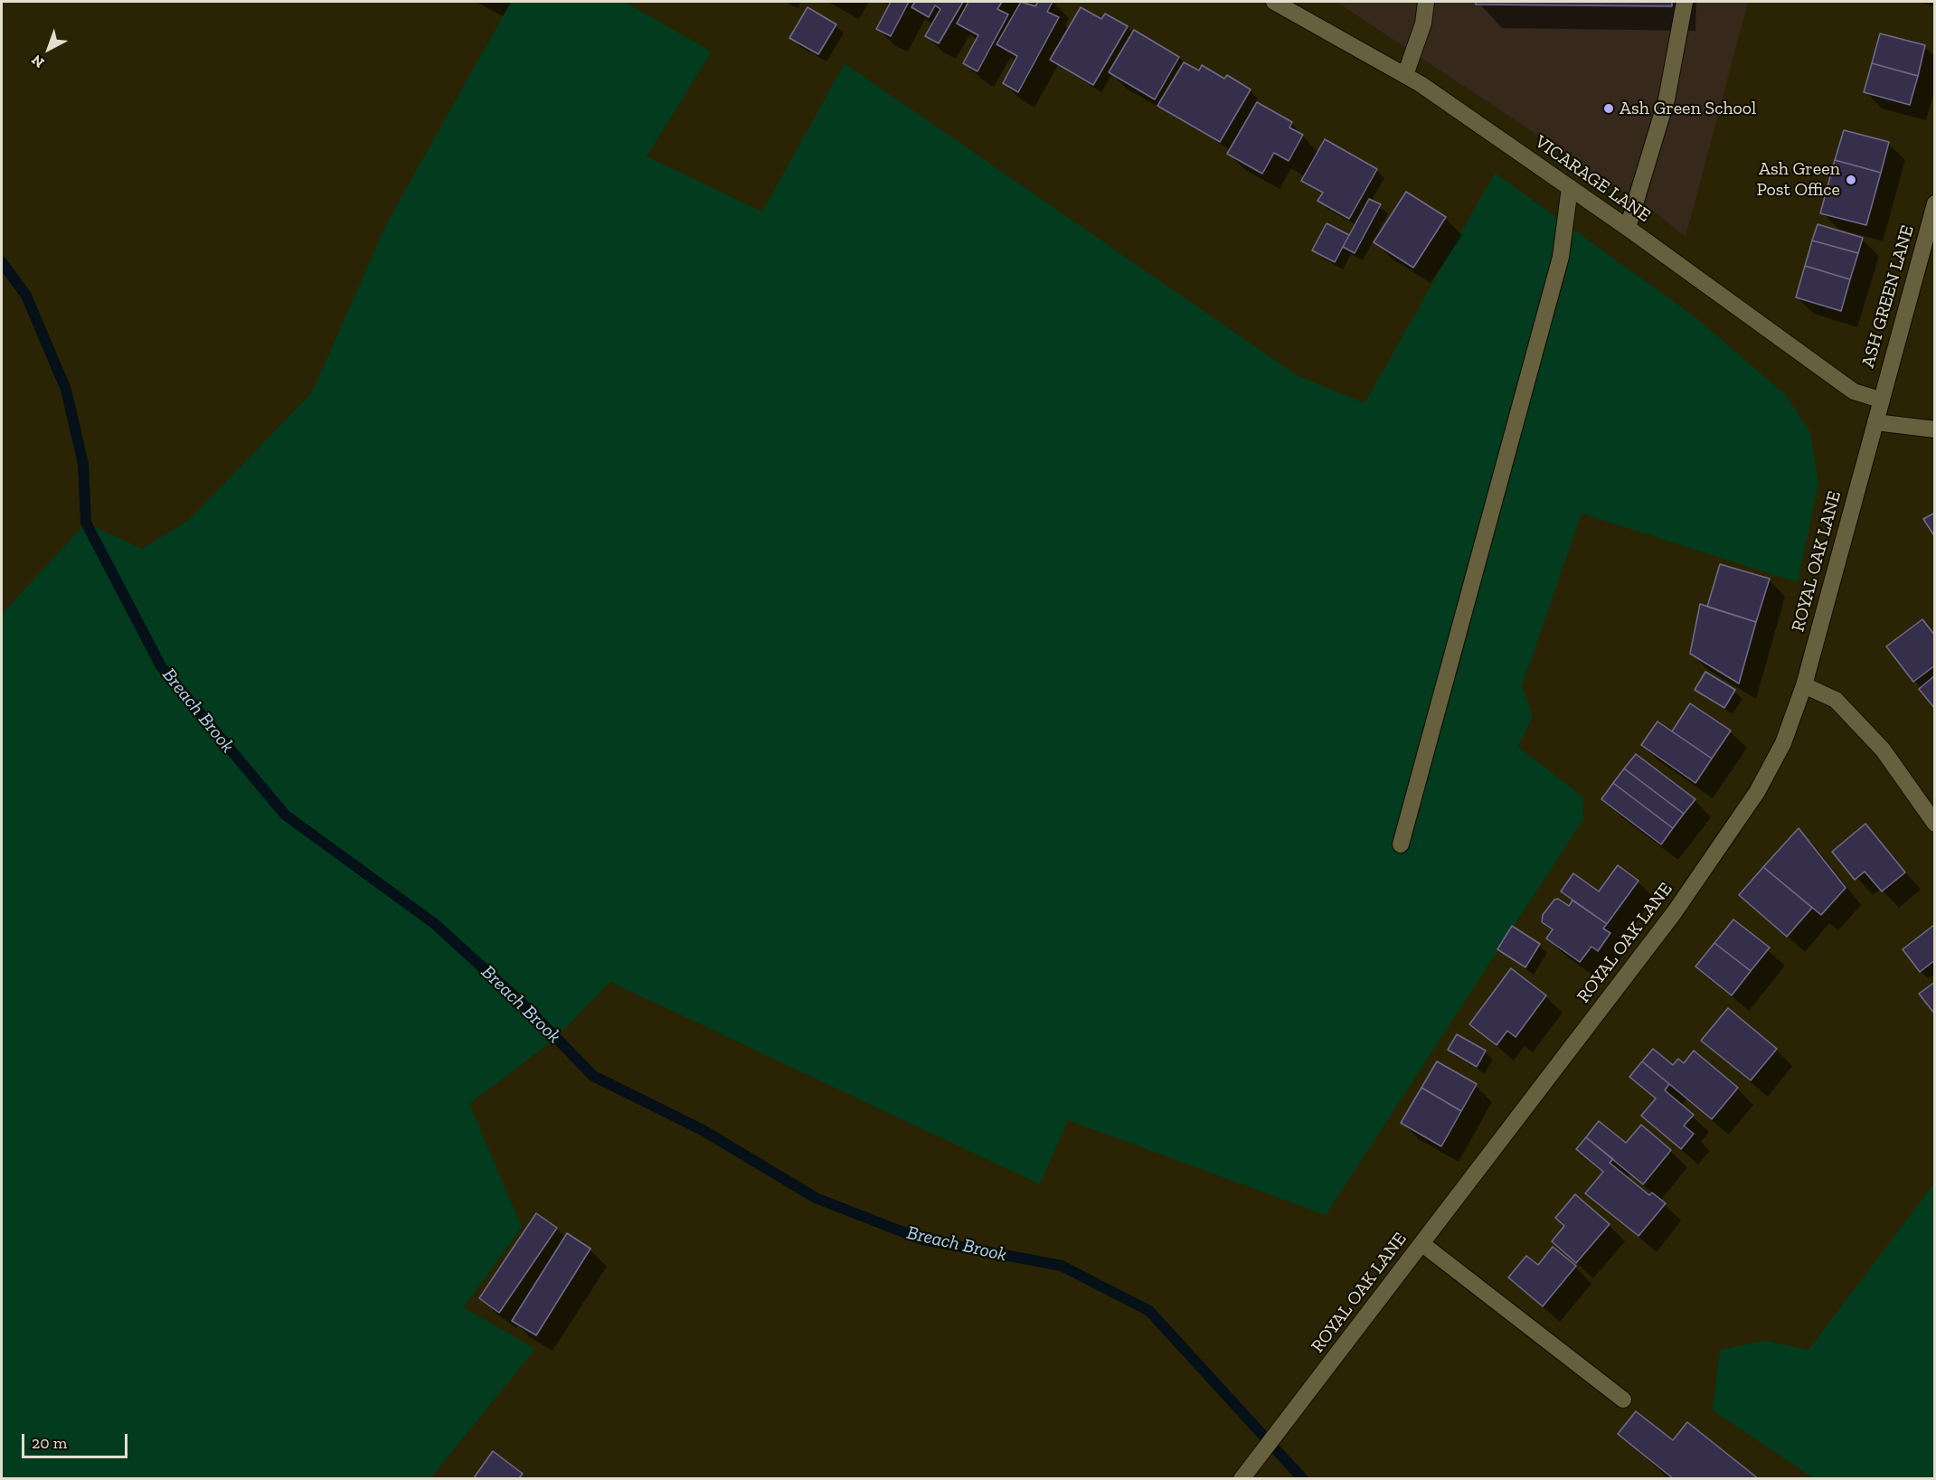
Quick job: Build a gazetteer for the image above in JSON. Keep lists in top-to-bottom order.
{
  "streets": {
    "street": ["VICARAGE LANE", "ASH GREEN LANE", "ROYAL OAK LANE"]
  },
  "crossings": [
    ["VICARAGE LANE", "ASH GREEN LANE"],
    ["ASH GREEN LANE", "ROYAL OAK LANE"]
  ],
  "water": ["Breach Brook"],
  "places": ["Ash Green School", "Ash Green Post Office"],
  "scale_bar": "20 m",
  "north": "bottom left"
}
